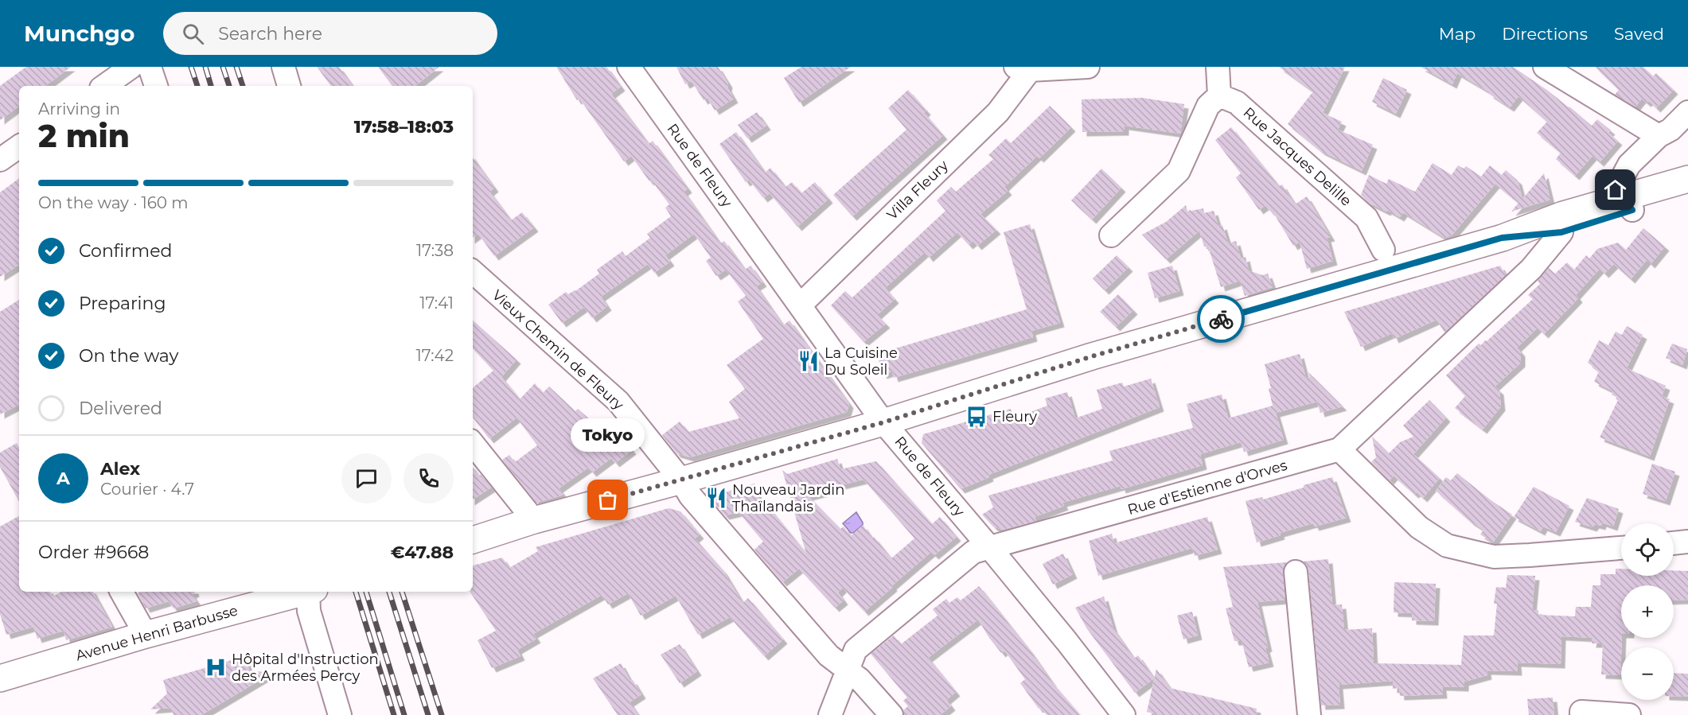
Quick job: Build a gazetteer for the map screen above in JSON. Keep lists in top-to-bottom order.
{
  "streets": {
    "main road": ["Avenue Henri Barbusse"],
    "street": [
      "Rue Jacques Delille",
      "Rue de Fleury",
      "Villa Fleury",
      "Vieux Chemin de Fleury",
      "Rue d'Estienne d'Orves"
    ]
  },
  "crossings": [
    ["Rue de Fleury", "Villa Fleury"],
    ["Rue de Fleury", "Rue d'Estienne d'Orves"],
    ["Vieux Chemin de Fleury", "Rue d'Estienne d'Orves"]
  ],
  "places": {
    "restaurant": ["La Cuisine Du Soleil", "Nouveau Jardin Thaïlandais"],
    "bus stop": ["Fleury"],
    "other": ["Tokyo"],
    "hospital": ["Hôpital d'Instruction des Armées Percy"]
  },
  "page": {
    "header": "Munchgo",
    "search": "Search here",
    "nav": ["Map", "Directions", "Saved"],
    "heading": ["2 min", "Arriving in", "17:58–18:03"],
    "panel": [
      "Alex",
      "Courier · 4.7",
      "Order #9668",
      "€47.88"
    ],
    "bar": "On the way · 160 m",
    "list": [
      ["Confirmed", "17:38"],
      ["Preparing", "17:41"],
      ["On the way", "17:42"],
      "Delivered"
    ],
    "bubble": "Tokyo",
    "round": "A",
    "map_buttons": ["+", "−"]
  }
}
